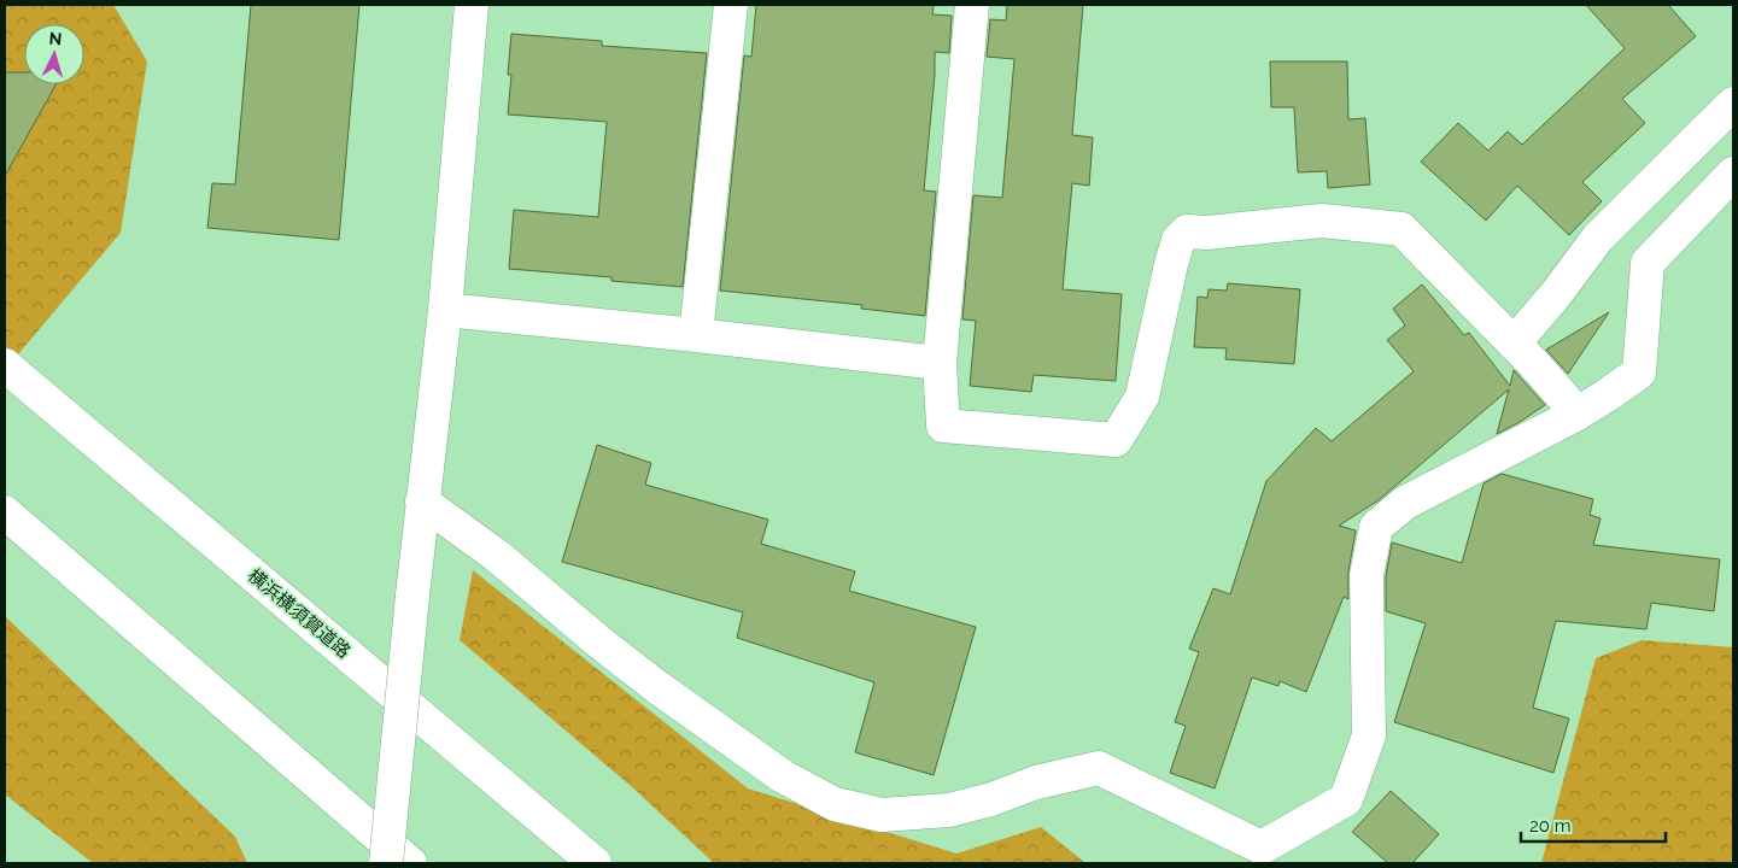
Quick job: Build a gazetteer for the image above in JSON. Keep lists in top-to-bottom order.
{
  "streets": {
    "main road": ["横浜横須賀道路"]
  },
  "scale_bar": "20 m",
  "north": "top"
}
